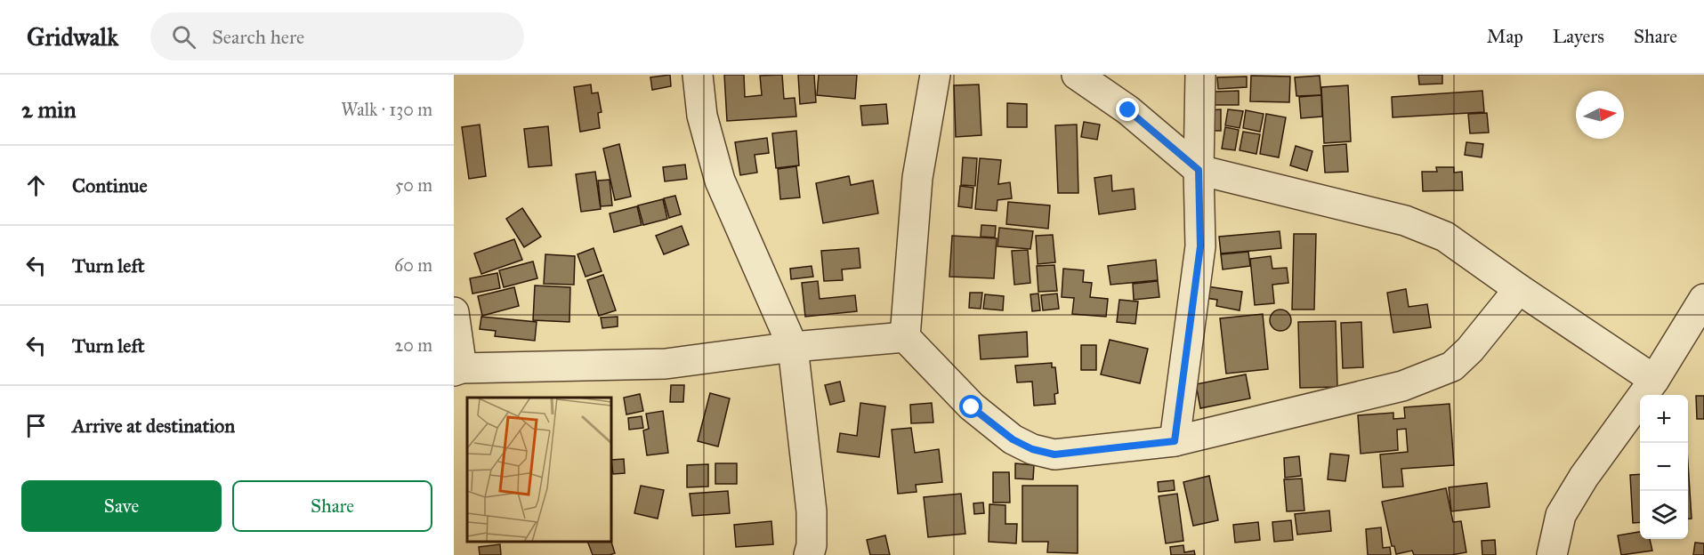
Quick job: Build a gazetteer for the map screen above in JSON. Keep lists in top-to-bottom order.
{
  "north": "right",
  "page": {
    "header": "Gridwalk",
    "search": "Search here",
    "nav": ["Map", "Layers", "Share"],
    "heading": ["2 min", "Walk · 130 m"],
    "list": [
      ["Continue", "50 m"],
      ["Turn left", "60 m"],
      ["Turn left", "20 m"],
      "Arrive at destination"
    ],
    "map_buttons": ["+", "−"],
    "buttons": ["Save", "Share"]
  }
}
